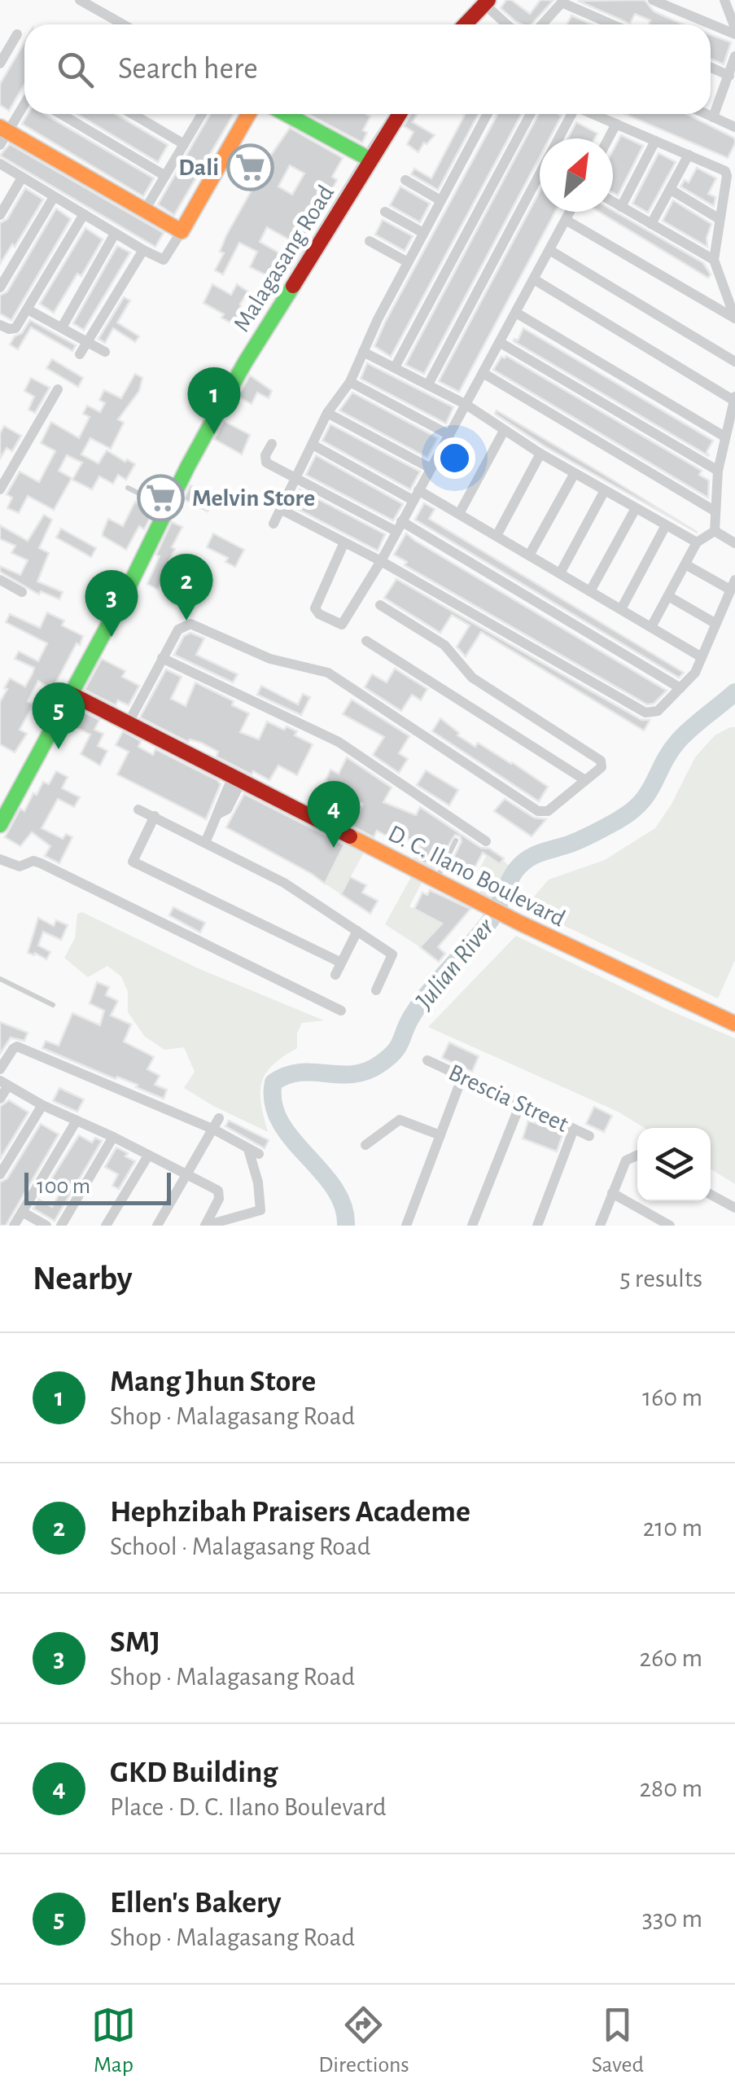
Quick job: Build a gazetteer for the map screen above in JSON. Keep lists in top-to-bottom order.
{
  "streets": {
    "street": ["Malagasang Road", "D. C. Ilano Boulevard", "Brescia Street"]
  },
  "crossings": [
    ["Malagasang Road", "D. C. Ilano Boulevard"]
  ],
  "water": ["Julian River"],
  "places": {
    "supermarket": ["Dali", "Melvin Store"]
  },
  "scale_bar": "100 m",
  "north": "top right",
  "page": {
    "search": "Search here",
    "pins": [
      "1",
      "2",
      "3",
      "5",
      "4"
    ],
    "scale": "100 m",
    "heading": ["Nearby", "5 results"],
    "list": [
      {
        "mark": "1",
        "name": "Mang Jhun Store",
        "note": "Shop · Malagasang Road",
        "value": "160 m"
      },
      {
        "mark": "2",
        "name": "Hephzibah Praisers Academe",
        "note": "School · Malagasang Road",
        "value": "210 m"
      },
      {
        "mark": "3",
        "name": "SMJ",
        "note": "Shop · Malagasang Road",
        "value": "260 m"
      },
      {
        "mark": "4",
        "name": "GKD Building",
        "note": "Place · D. C. Ilano Boulevard",
        "value": "280 m"
      },
      {
        "mark": "5",
        "name": "Ellen's Bakery",
        "note": "Shop · Malagasang Road",
        "value": "330 m"
      }
    ],
    "nav": ["Map", "Directions", "Saved"]
  }
}
